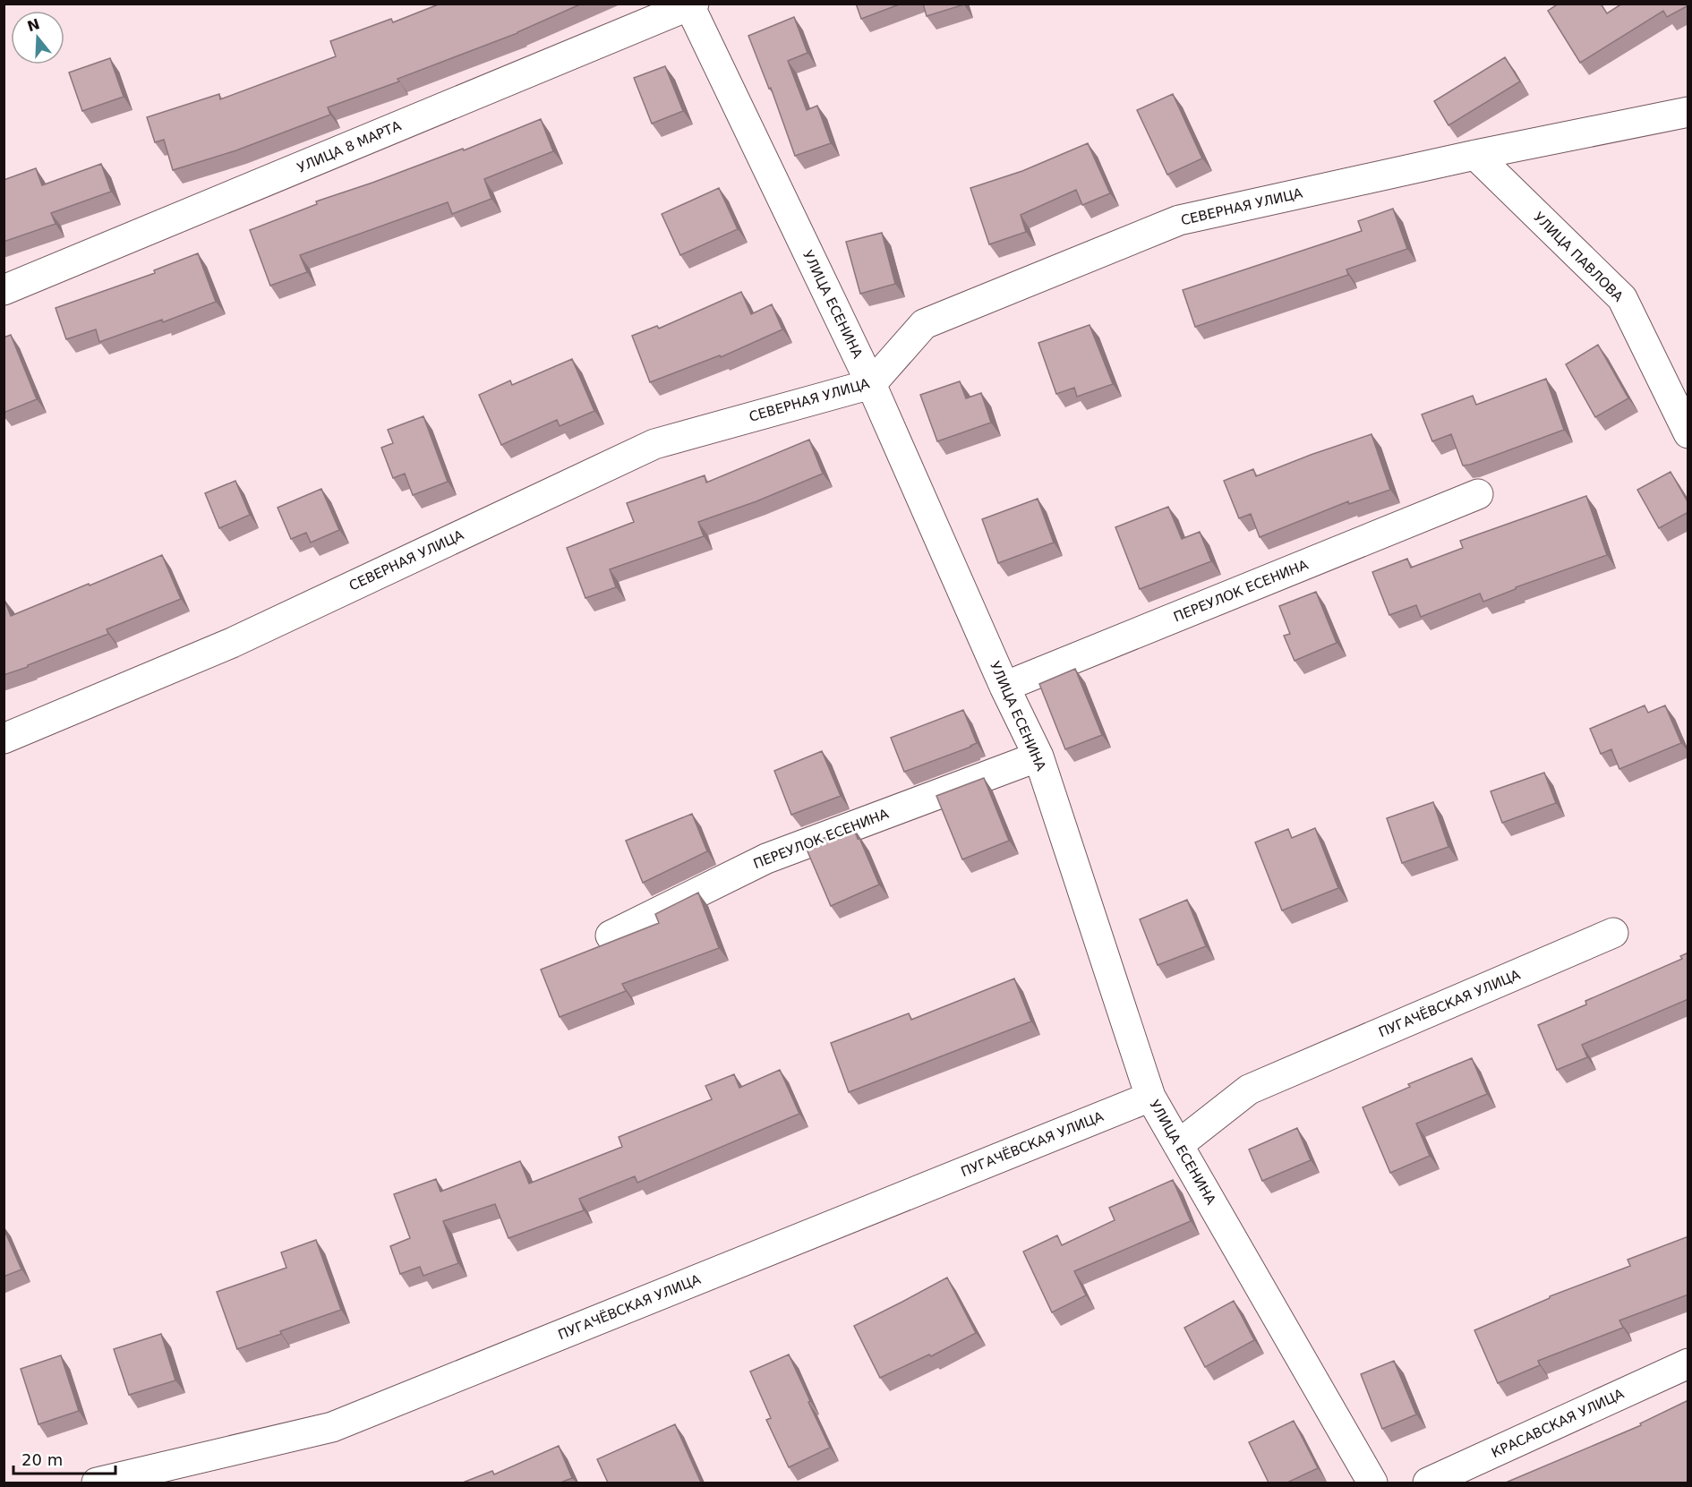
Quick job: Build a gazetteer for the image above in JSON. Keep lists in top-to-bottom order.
{
  "streets": {
    "street": [
      "УЛИЦА 8 МАРТА",
      "СЕВЕРНАЯ УЛИЦА",
      "УЛИЦА ПАВЛОВА",
      "УЛИЦА ЕСЕНИНА",
      "ПЕРЕУЛОК ЕСЕНИНА",
      "ПУГАЧЁВСКАЯ УЛИЦА",
      "КРАСАВСКАЯ УЛИЦА"
    ]
  },
  "crossings": [
    ["УЛИЦА 8 МАРТА", "УЛИЦА ЕСЕНИНА"],
    ["СЕВЕРНАЯ УЛИЦА", "УЛИЦА ПАВЛОВА"],
    ["СЕВЕРНАЯ УЛИЦА", "УЛИЦА ЕСЕНИНА"],
    ["УЛИЦА ЕСЕНИНА", "ПЕРЕУЛОК ЕСЕНИНА"],
    ["УЛИЦА ЕСЕНИНА", "ПУГАЧЁВСКАЯ УЛИЦА"]
  ],
  "scale_bar": "20 m",
  "north": "top"
}
